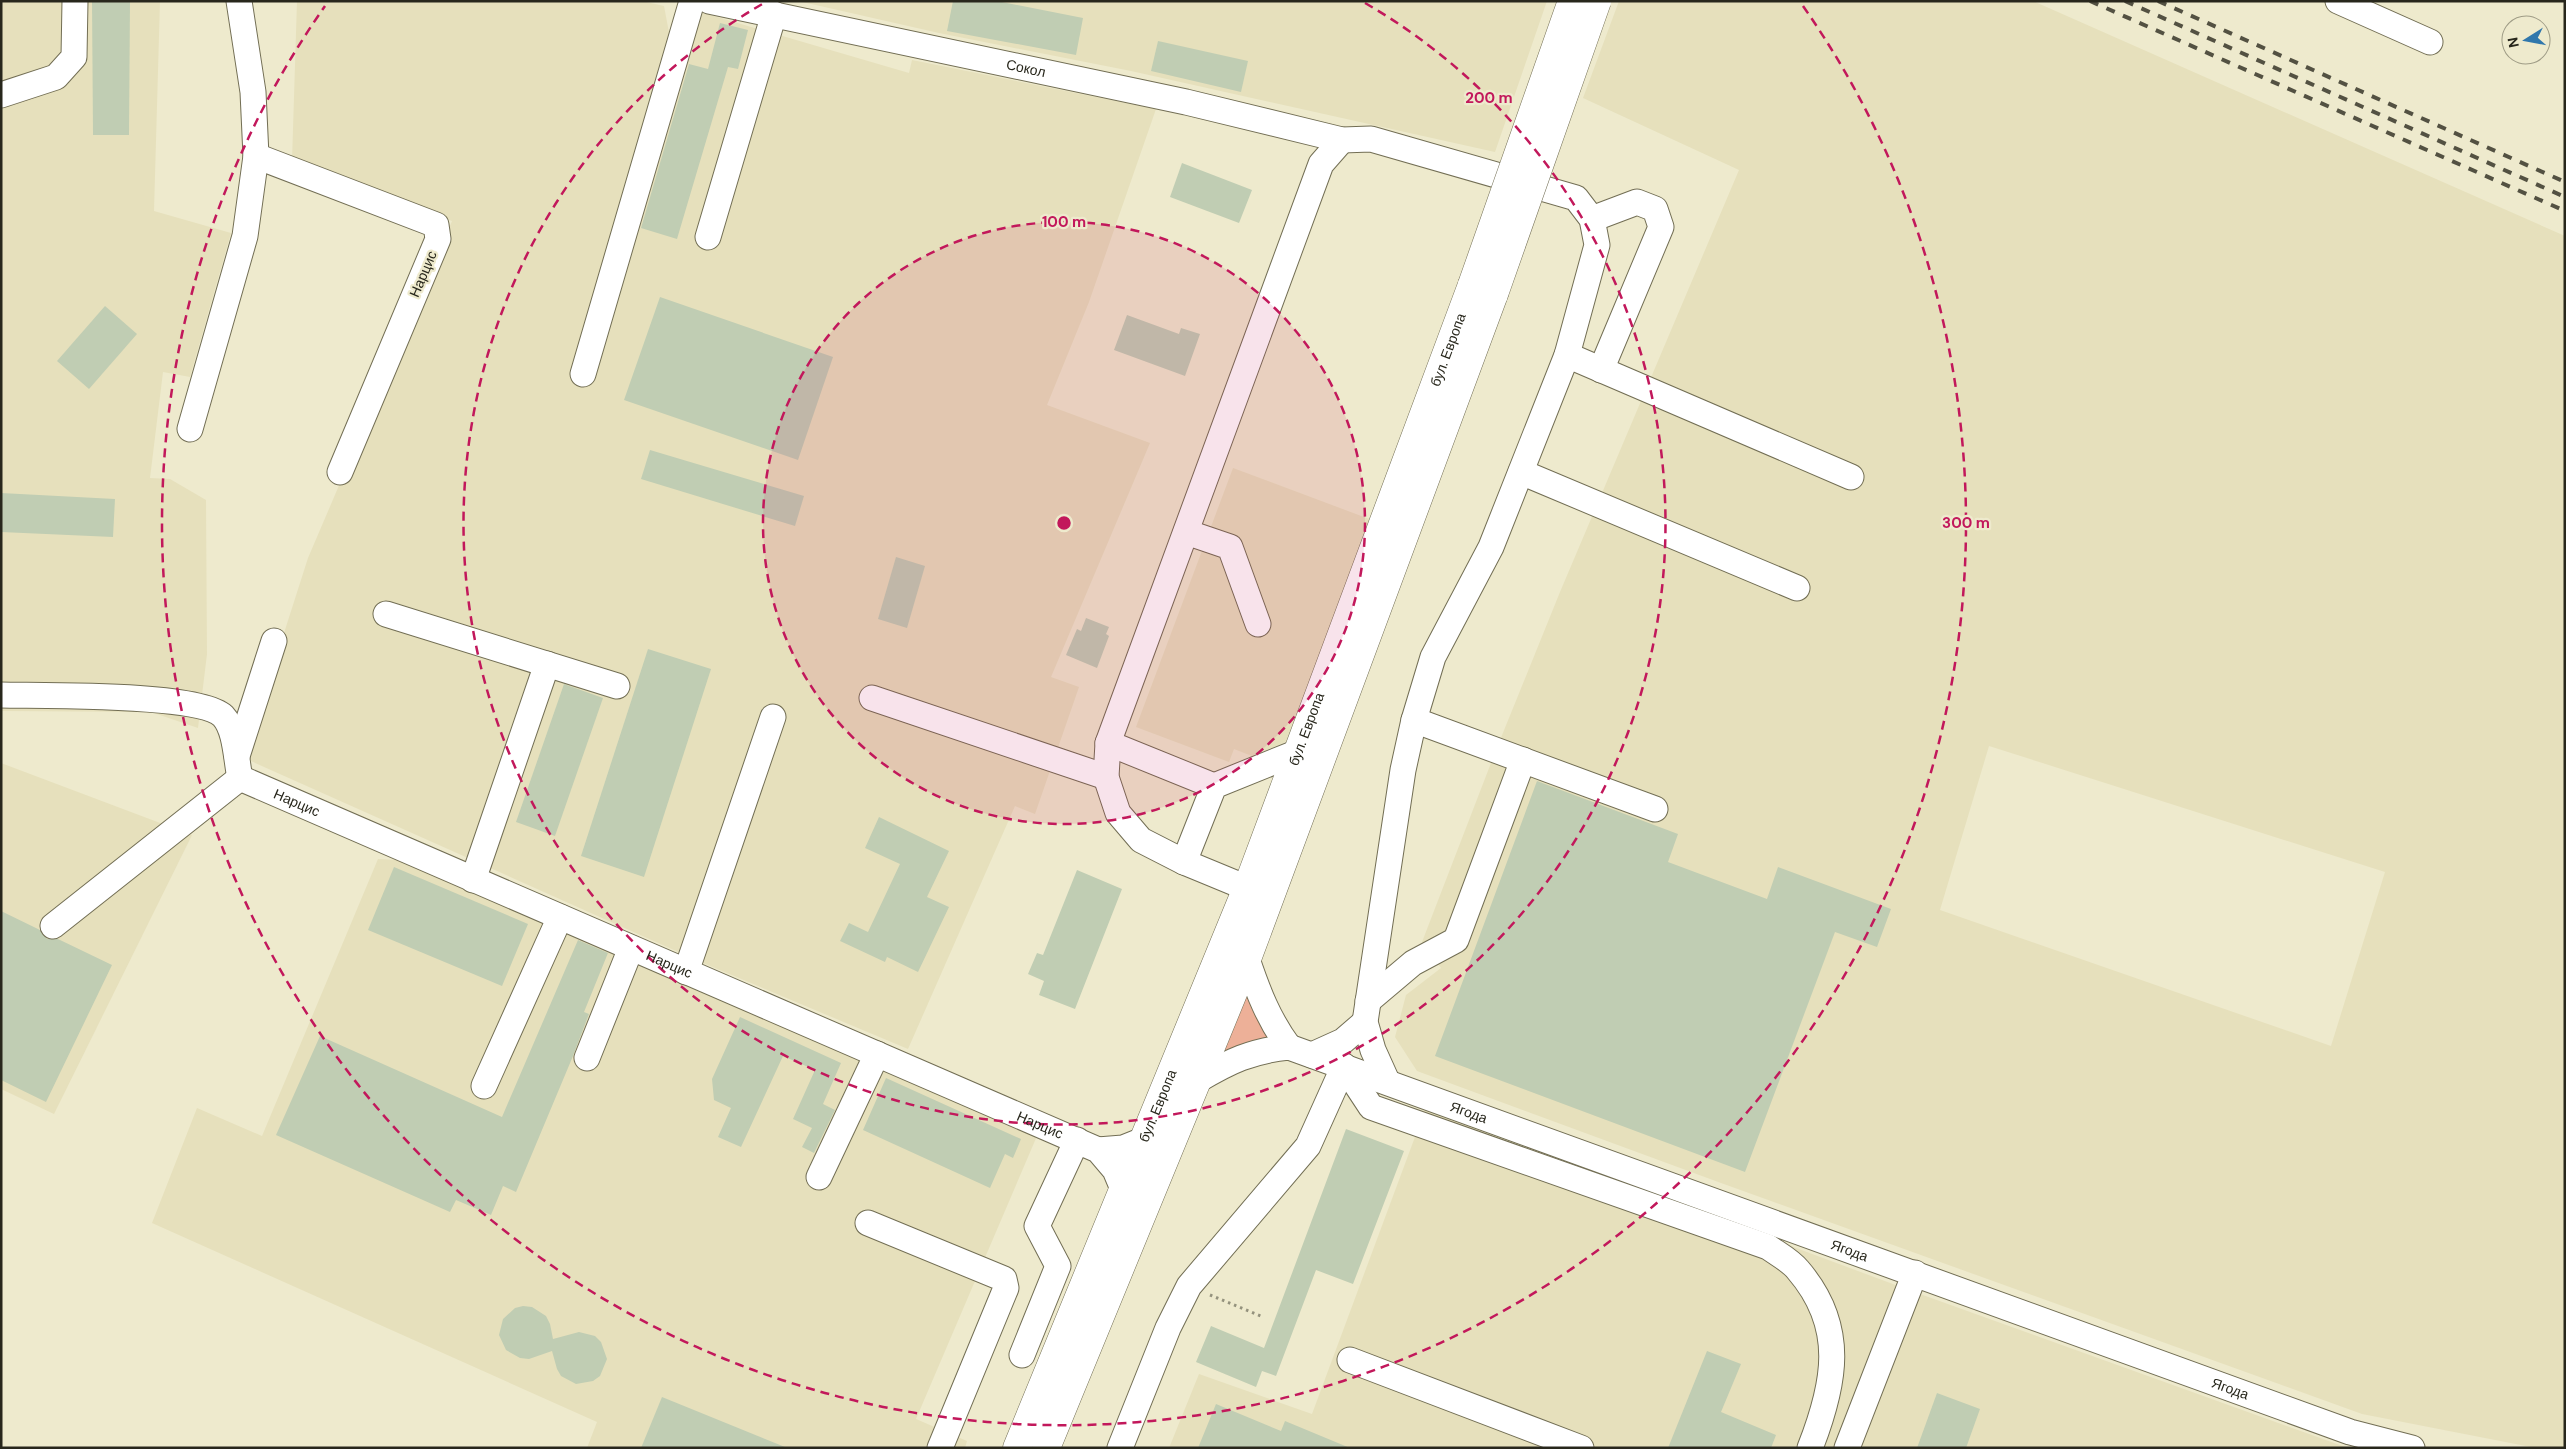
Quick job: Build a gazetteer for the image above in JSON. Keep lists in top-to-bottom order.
{
  "streets": {
    "main road": ["бул. Европа"],
    "street": ["Сокол", "Нарцис", "Ягода"]
  },
  "north": "left",
  "rings": ["200 m", "100 m", "300 m"]
}
